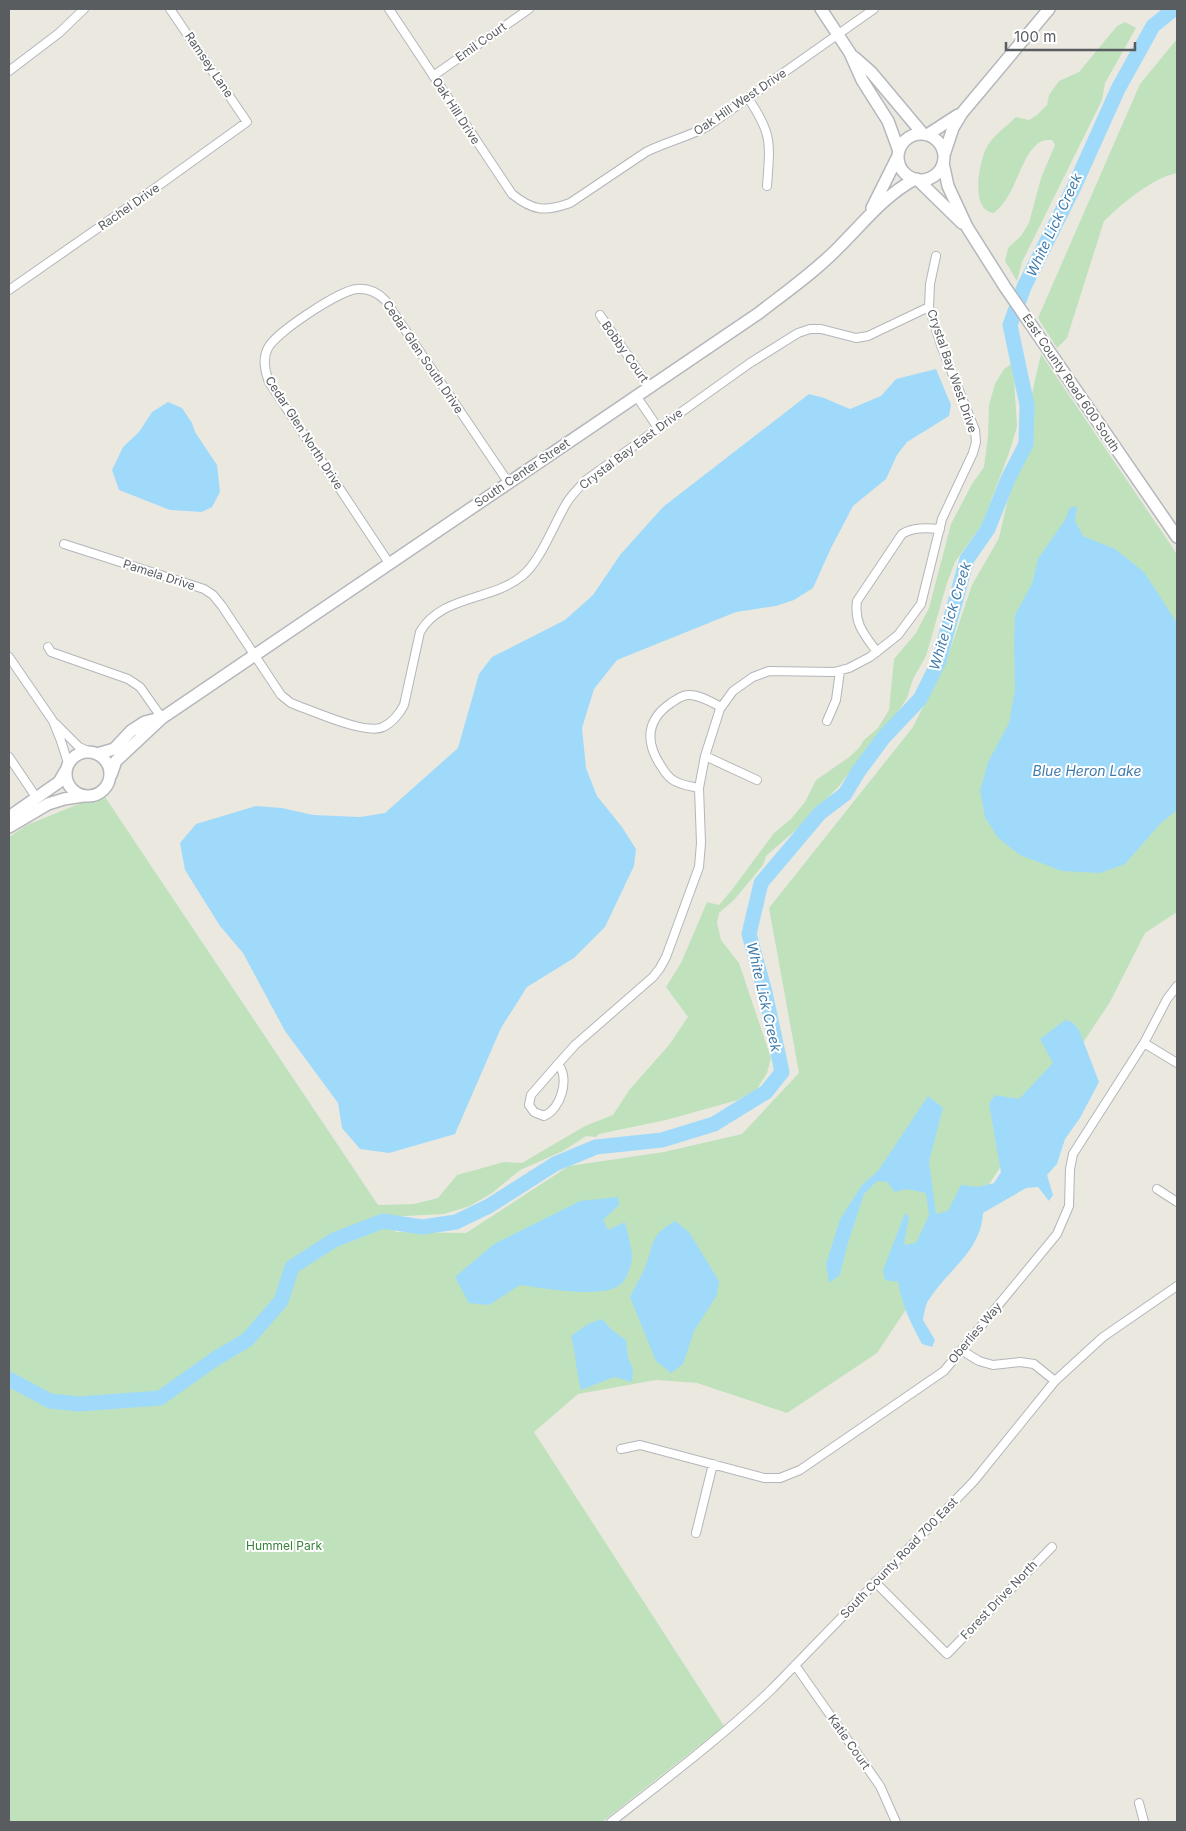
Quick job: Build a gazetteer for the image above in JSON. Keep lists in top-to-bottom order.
{
  "streets": {
    "main road": ["East County Road 600 South", "South Center Street"],
    "street": [
      "Emil Court",
      "Ramsey Lane",
      "Oak Hill West Drive",
      "Oak Hill Drive",
      "Rachel Drive",
      "Bobby Court",
      "Cedar Glen South Drive",
      "Crystal Bay West Drive",
      "Cedar Glen North Drive",
      "Crystal Bay East Drive",
      "Pamela Drive",
      "Oberlies Way",
      "South County Road 700 East",
      "Forest Drive North",
      "Katie Court"
    ]
  },
  "crossings": [
    ["Emil Court", "Oak Hill Drive"],
    ["Ramsey Lane", "Rachel Drive"],
    ["Oak Hill West Drive", "Oak Hill Drive"],
    ["Bobby Court", "South Center Street"],
    ["Cedar Glen South Drive", "Cedar Glen North Drive"],
    ["Cedar Glen South Drive", "South Center Street"],
    ["Crystal Bay West Drive", "Crystal Bay East Drive"],
    ["East County Road 600 South", "South Center Street"],
    ["Cedar Glen North Drive", "South Center Street"],
    ["Crystal Bay East Drive", "South Center Street"],
    ["Crystal Bay East Drive", "Pamela Drive"],
    ["South Center Street", "Pamela Drive"],
    ["South County Road 700 East", "Forest Drive North"],
    ["South County Road 700 East", "Katie Court"]
  ],
  "water": ["White Lick Creek", "Blue Heron Lake"],
  "parks": ["Hummel Park"],
  "scale_bar": "100 m"
}
